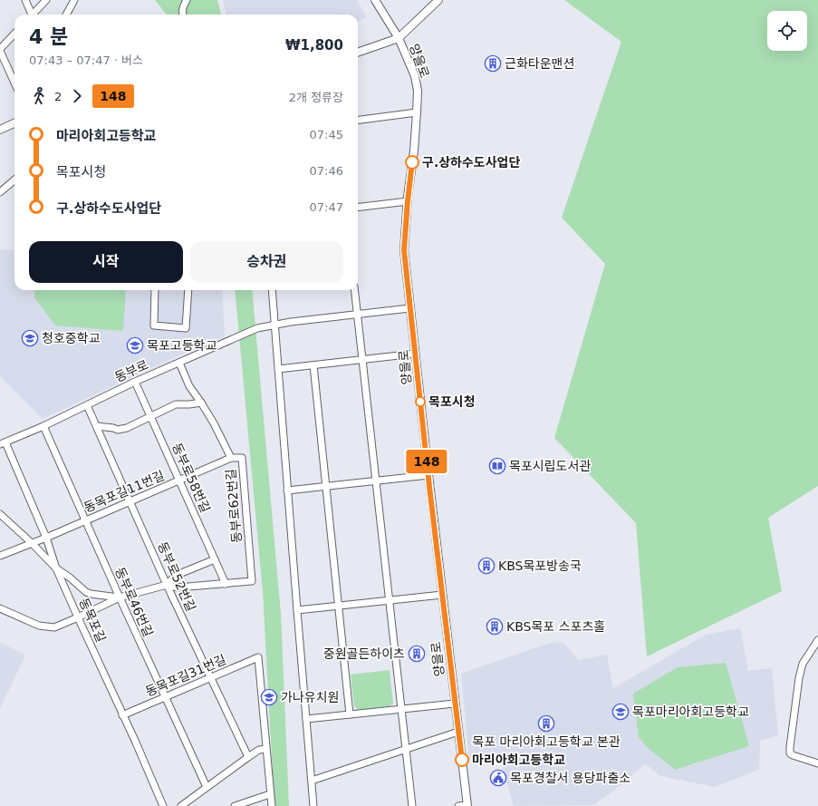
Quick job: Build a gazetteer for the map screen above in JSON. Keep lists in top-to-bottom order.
{
  "streets": {
    "street": [
      "양을로",
      "동부로",
      "동부로58번길",
      "동목포길11번길",
      "동부로62번길",
      "동부로52번길",
      "동부로46번길",
      "동목포길",
      "동목포길31번길"
    ]
  },
  "crossings": [
    ["양을로", "동부로"],
    ["동부로", "동부로58번길"],
    ["동부로", "동부로62번길"],
    ["동부로", "동부로52번길"],
    ["동부로", "동부로46번길"],
    ["동부로", "동목포길"],
    ["동부로58번길", "동목포길11번길"],
    ["동부로58번길", "동부로62번길"],
    ["동목포길11번길", "동부로62번길"],
    ["동목포길11번길", "동부로52번길"],
    ["동목포길11번길", "동부로46번길"],
    ["동목포길11번길", "동목포길"],
    ["동부로52번길", "동목포길31번길"],
    ["동부로46번길", "동목포길31번길"],
    ["동목포길", "동목포길31번길"]
  ],
  "places": {
    "building": [
      "근화타운맨션",
      "KBS목포방송국",
      "KBS목포 스포츠홀",
      "중원골든하이츠",
      "목포 마리아회고등학교 본관"
    ],
    "other": ["구.상하수도사업단", "목포시청", "마리아회고등학교"],
    "school or university": [
      "청호중학교",
      "목포고등학교",
      "가나유치원",
      "목포마리아회고등학교"
    ],
    "library": ["목포시립도서관"],
    "public building": ["목포경찰서 용당파출소"]
  },
  "lines": ["bus line 148"],
  "page": {
    "on_map": "148",
    "heading": ["4 분", "07:43 – 07:47 · 버스", "₩1,800"],
    "legs": ["2", "148", "2개 정류장"],
    "list": [
      {
        "name": "마리아회고등학교",
        "value": "07:45"
      },
      {
        "name": "목포시청",
        "value": "07:46"
      },
      {
        "name": "구.상하수도사업단",
        "value": "07:47"
      }
    ],
    "buttons": ["시작", "승차권"]
  }
}
